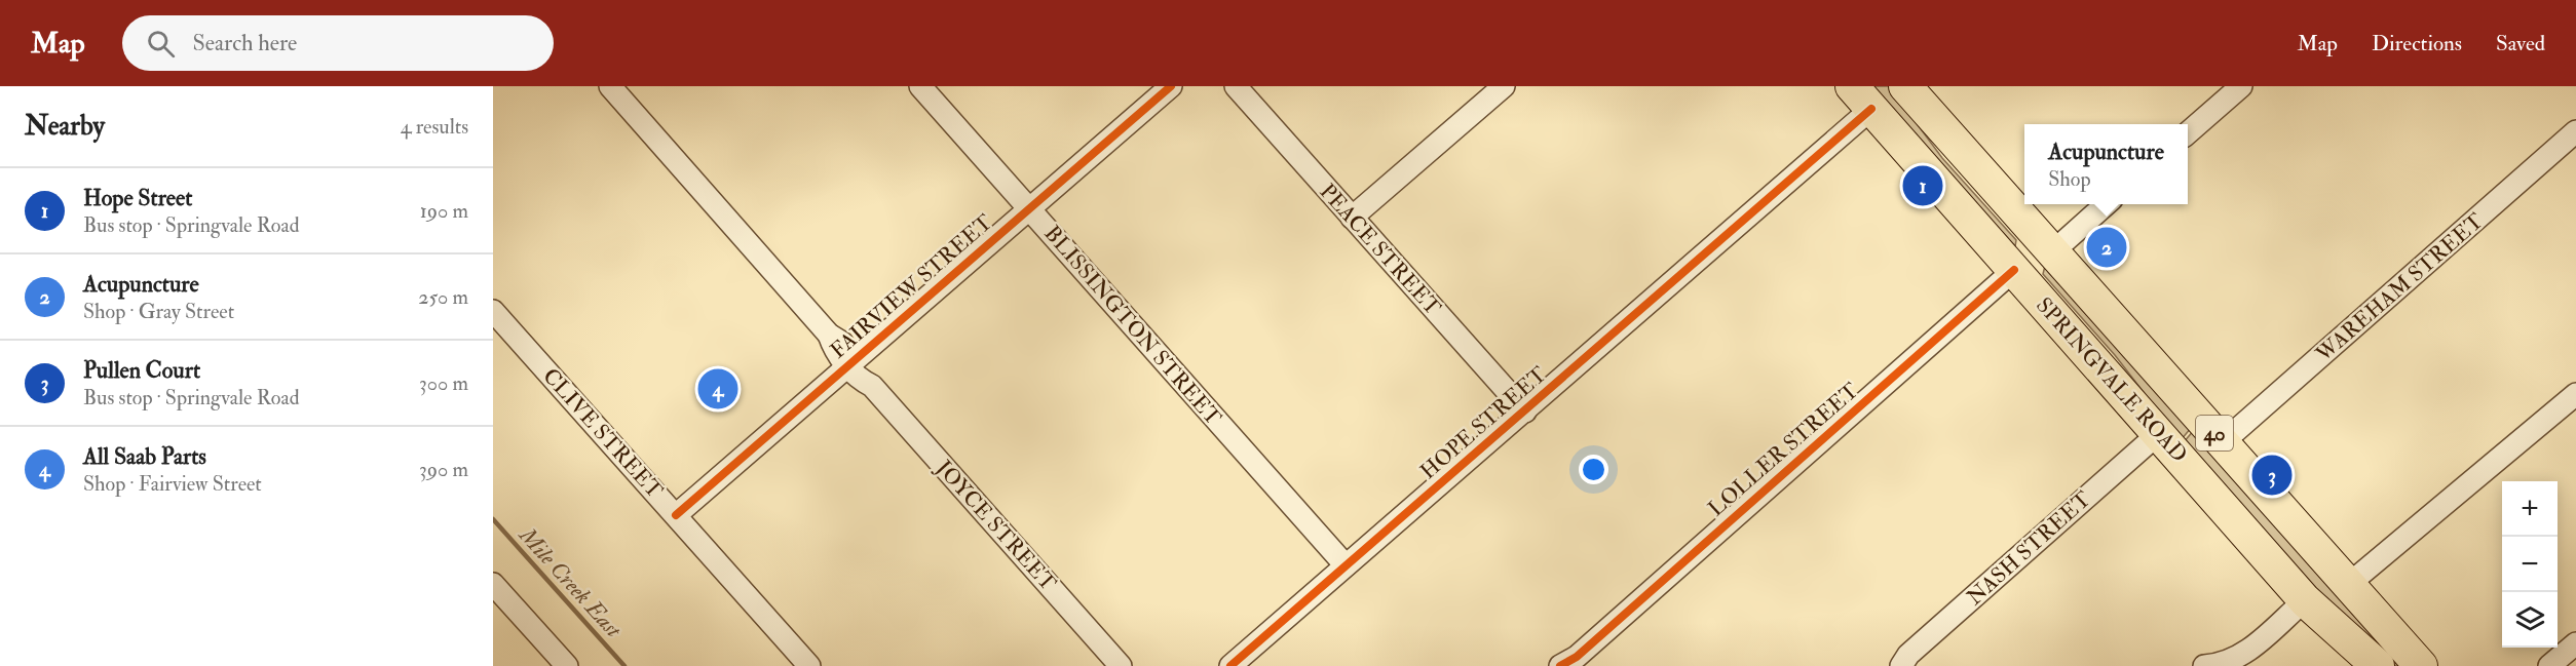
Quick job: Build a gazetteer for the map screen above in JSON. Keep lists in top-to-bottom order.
{
  "streets": {
    "highway": ["SPRINGVALE ROAD", "40"],
    "street": [
      "PEACE STREET",
      "FAIRVIEW STREET",
      "WAREHAM STREET",
      "BLISSINGTON STREET",
      "HOPE STREET",
      "CLIVE STREET",
      "LOLLER STREET",
      "JOYCE STREET",
      "NASH STREET"
    ]
  },
  "crossings": [
    ["PEACE STREET", "HOPE STREET"],
    ["FAIRVIEW STREET", "BLISSINGTON STREET"],
    ["FAIRVIEW STREET", "CLIVE STREET"],
    ["FAIRVIEW STREET", "JOYCE STREET"],
    ["WAREHAM STREET", "SPRINGVALE ROAD"],
    ["BLISSINGTON STREET", "HOPE STREET"],
    ["SPRINGVALE ROAD", "HOPE STREET"],
    ["SPRINGVALE ROAD", "LOLLER STREET"],
    ["SPRINGVALE ROAD", "NASH STREET"]
  ],
  "water": ["Mile Creek East"],
  "page": {
    "header": "Map",
    "search": "Search here",
    "nav": ["Map", "Directions", "Saved"],
    "heading": ["Nearby", "4 results"],
    "popup": ["Acupuncture", "Shop"],
    "pins": [
      "1",
      "2",
      "4",
      "3"
    ],
    "list": [
      {
        "mark": "1",
        "name": "Hope Street",
        "note": "Bus stop · Springvale Road",
        "value": "190 m"
      },
      {
        "mark": "2",
        "name": "Acupuncture",
        "note": "Shop · Gray Street",
        "value": "250 m"
      },
      {
        "mark": "3",
        "name": "Pullen Court",
        "note": "Bus stop · Springvale Road",
        "value": "300 m"
      },
      {
        "mark": "4",
        "name": "All Saab Parts",
        "note": "Shop · Fairview Street",
        "value": "390 m"
      }
    ],
    "map_buttons": ["+", "−"]
  }
}
